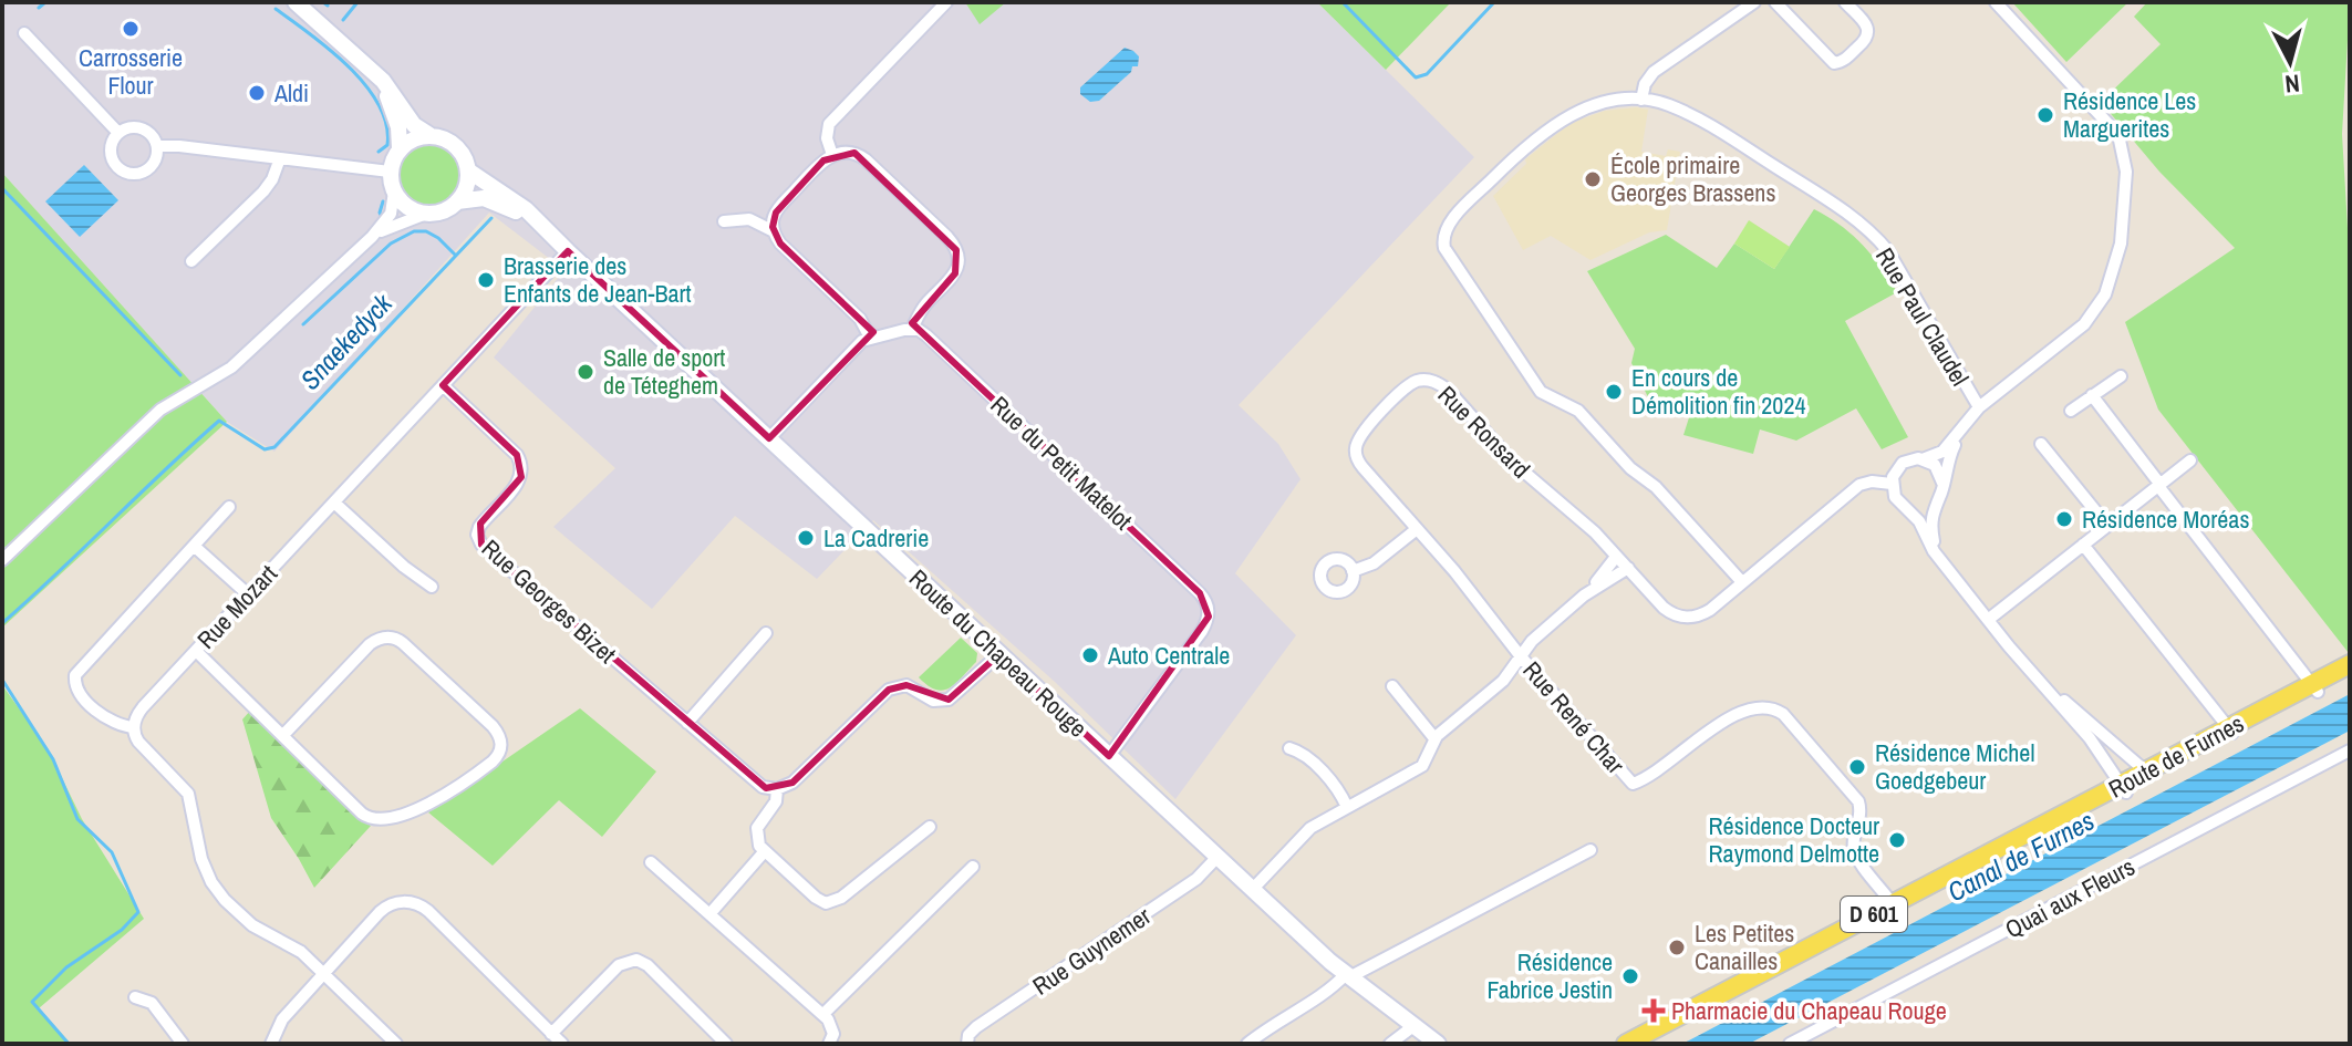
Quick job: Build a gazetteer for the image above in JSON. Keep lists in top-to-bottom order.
{
  "streets": {
    "main road": ["Route de Furnes", "D 601"],
    "street": [
      "Rue Paul Claudel",
      "Rue Ronsard",
      "Rue du Petit Matelot",
      "Rue Georges Bizet",
      "Rue Mozart",
      "Route du Chapeau Rouge",
      "Rue René Char",
      "Quai aux Fleurs",
      "Rue Guynemer"
    ]
  },
  "crossings": [
    ["Rue Ronsard", "Rue René Char"],
    ["Rue du Petit Matelot", "Route du Chapeau Rouge"],
    ["Rue Georges Bizet", "Rue Mozart"],
    ["Rue Mozart", "Route du Chapeau Rouge"],
    ["Route du Chapeau Rouge", "Rue Guynemer"],
    ["Rue René Char", "Route de Furnes"]
  ],
  "water": ["Snaekedyck", "Canal de Furnes"],
  "places": {
    "other": [
      "Carrosserie Flour",
      "Aldi",
      "Résidence Les Marguerites",
      "École primaire Georges Brassens",
      "Brasserie des Enfants de Jean-Bart",
      "Salle de sport de Téteghem",
      "En cours de Démolition fin 2024",
      "Résidence Moréas",
      "La Cadrerie",
      "Auto Centrale",
      "Résidence Michel Goedgebeur",
      "Résidence Docteur Raymond Delmotte",
      "Les Petites Canailles",
      "Résidence Fabrice Jestin"
    ],
    "health": ["Pharmacie du Chapeau Rouge"]
  },
  "north": "bottom"
}
